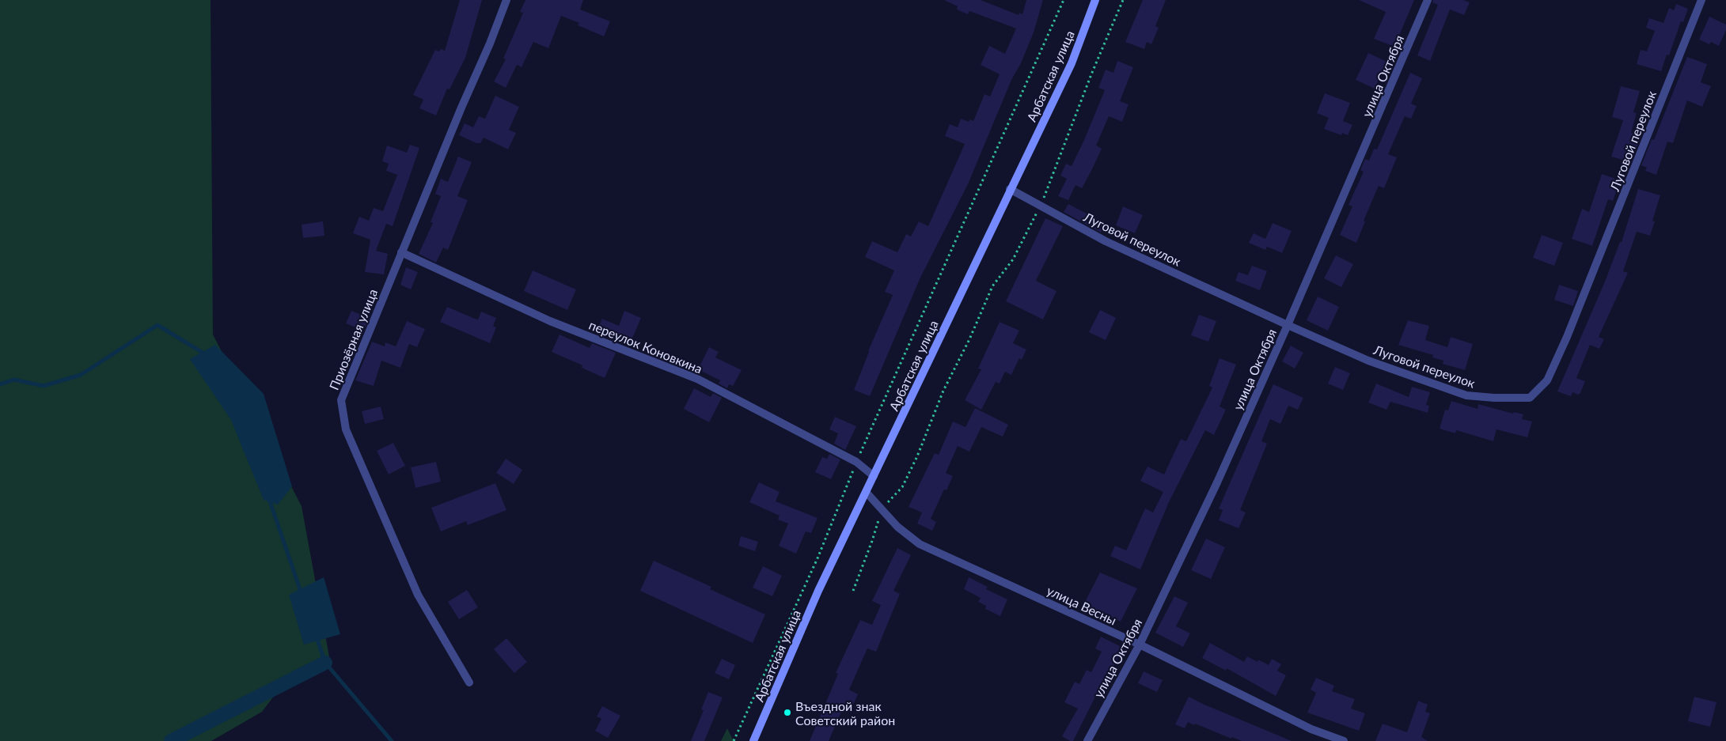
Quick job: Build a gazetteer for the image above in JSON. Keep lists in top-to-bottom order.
{
  "streets": {
    "main road": ["Арбатская улица"],
    "street": [
      "улица Октября",
      "Луговой переулок",
      "Приозёрная улица",
      "переулок Коновкина",
      "улица Весны"
    ]
  },
  "crossings": [
    ["Арбатская улица", "Луговой переулок"],
    ["Арбатская улица", "переулок Коновкина"],
    ["Арбатская улица", "улица Весны"],
    ["улица Октября", "Луговой переулок"],
    ["улица Октября", "улица Весны"],
    ["Приозёрная улица", "переулок Коновкина"]
  ],
  "places": ["Въездной знак Советский район"]
}
